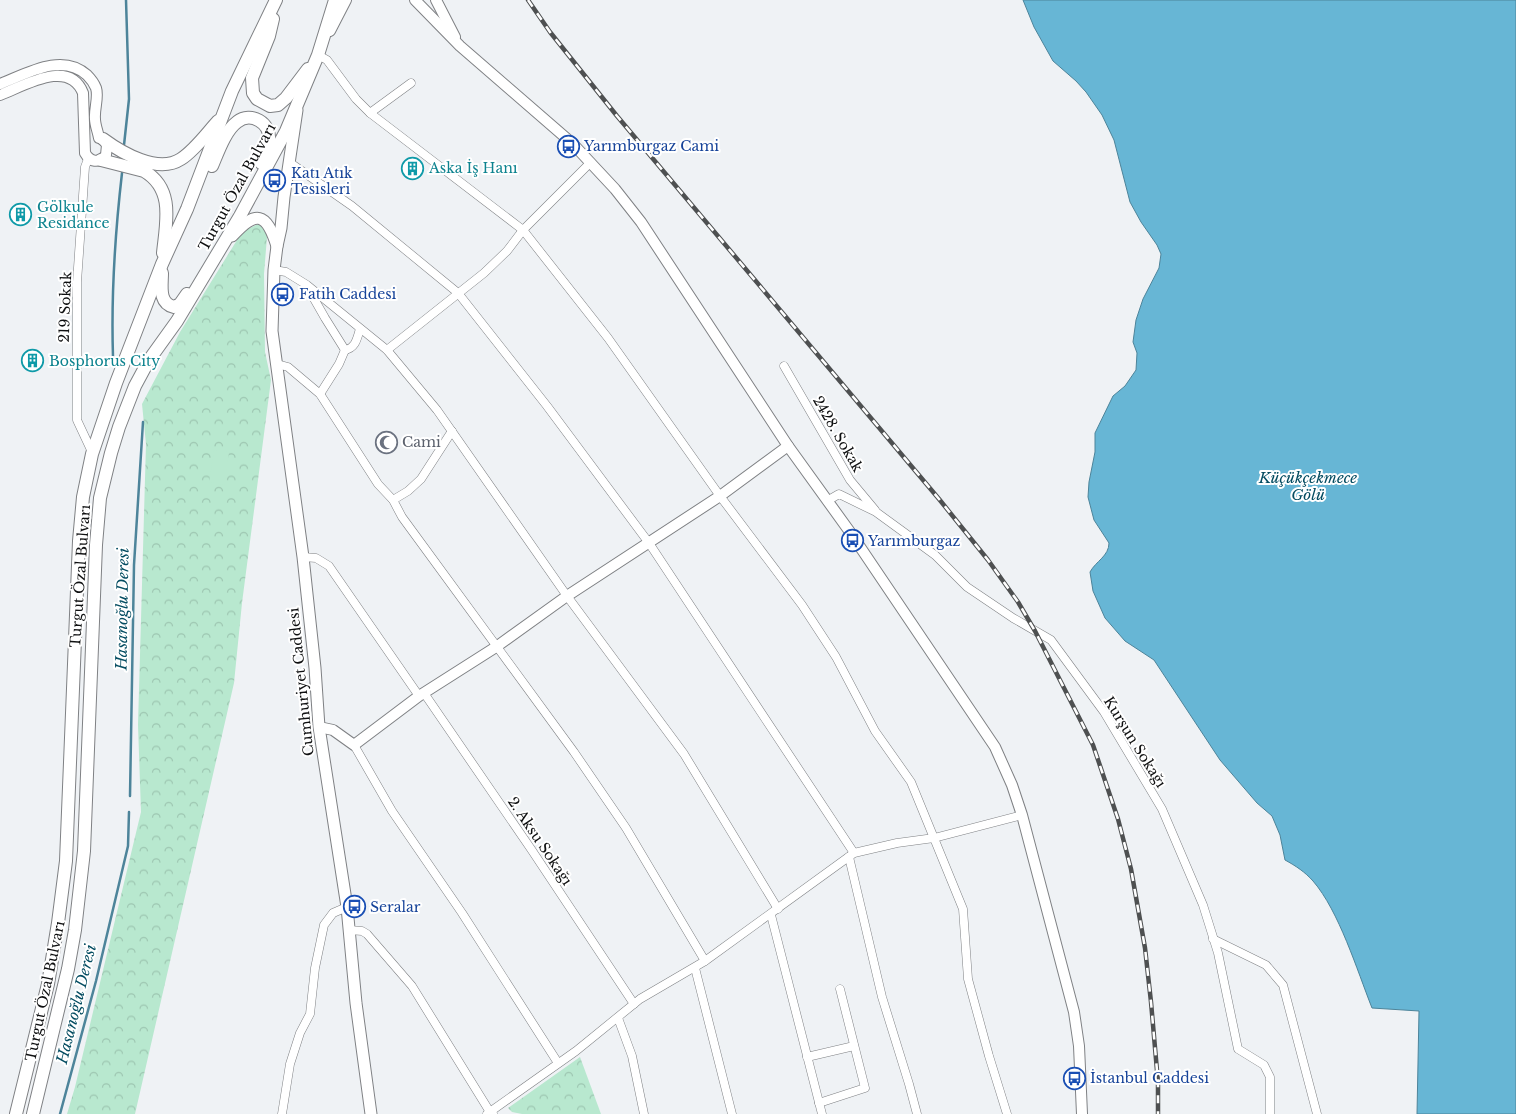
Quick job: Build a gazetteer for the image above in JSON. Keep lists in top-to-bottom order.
{
  "streets": {
    "main road": ["Turgut Özal Bulvarı", "Cumhuriyet Caddesi"],
    "street": [
      "219 Sokak",
      "2428. Sokak",
      "Kurşun Sokağı",
      "2. Aksu Sokağı"
    ]
  },
  "crossings": [
    ["Turgut Özal Bulvarı", "219 Sokak"],
    ["Turgut Özal Bulvarı", "Cumhuriyet Caddesi"],
    ["2428. Sokak", "Kurşun Sokağı"],
    ["Cumhuriyet Caddesi", "2. Aksu Sokağı"]
  ],
  "water": ["Küçükçekmece Gölü", "Hasanoğlu Deresi"],
  "places": {
    "bus stop": [
      "Yarımburgaz Cami",
      "Katı Atık Tesisleri",
      "Fatih Caddesi",
      "Yarımburgaz",
      "Seralar",
      "İstanbul Caddesi"
    ],
    "building": ["Aska İş Hanı", "Gölkule Residance", "Bosphorus City"],
    "mosque": ["Cami"]
  }
}
